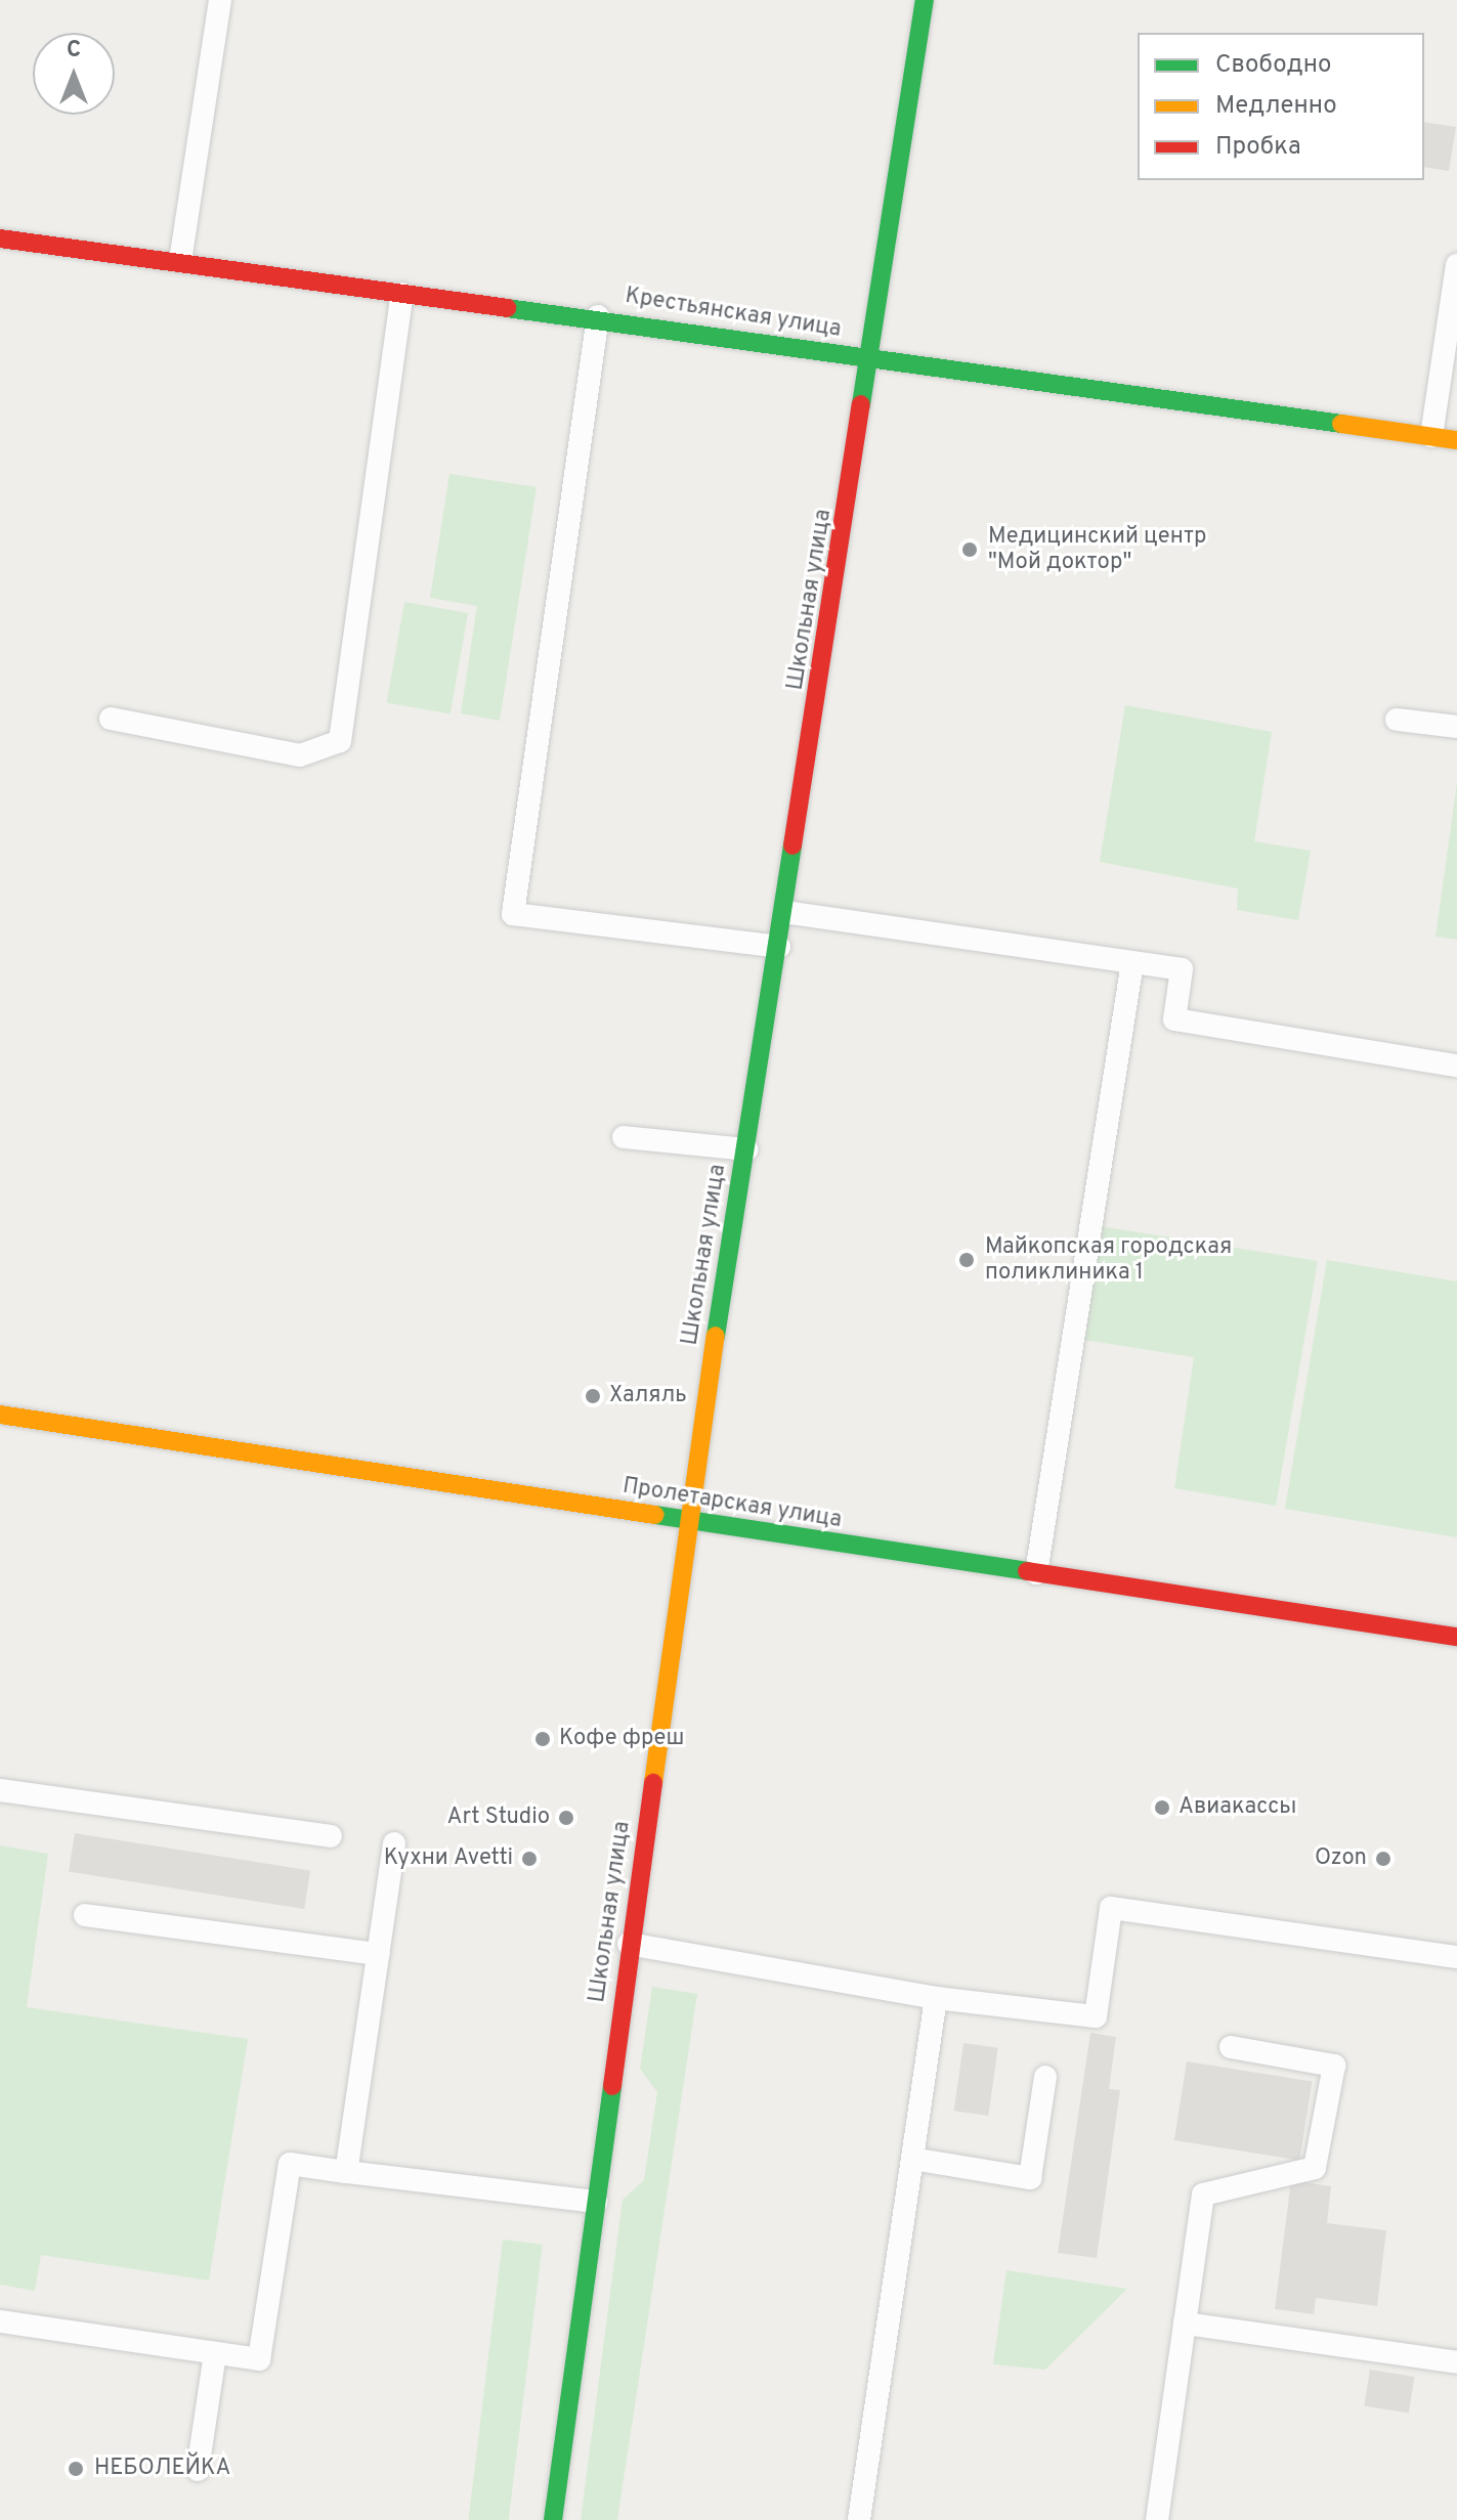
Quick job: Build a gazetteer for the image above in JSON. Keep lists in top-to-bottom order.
{
  "streets": {
    "street": ["Крестьянская улица", "Школьная улица", "Пролетарская улица"]
  },
  "crossings": [
    ["Крестьянская улица", "Школьная улица"],
    ["Школьная улица", "Пролетарская улица"]
  ],
  "places": [
    "Медицинский центр \"Мой доктор\"",
    "Майкопская городская поликлиника 1",
    "Халяль",
    "Кофе фреш",
    "Авиакассы",
    "Art Studio",
    "Кухни Avetti",
    "Ozon",
    "НЕБОЛЕЙКА"
  ],
  "legend": ["Свободно", "Медленно", "Пробка"],
  "north": "top"
}
